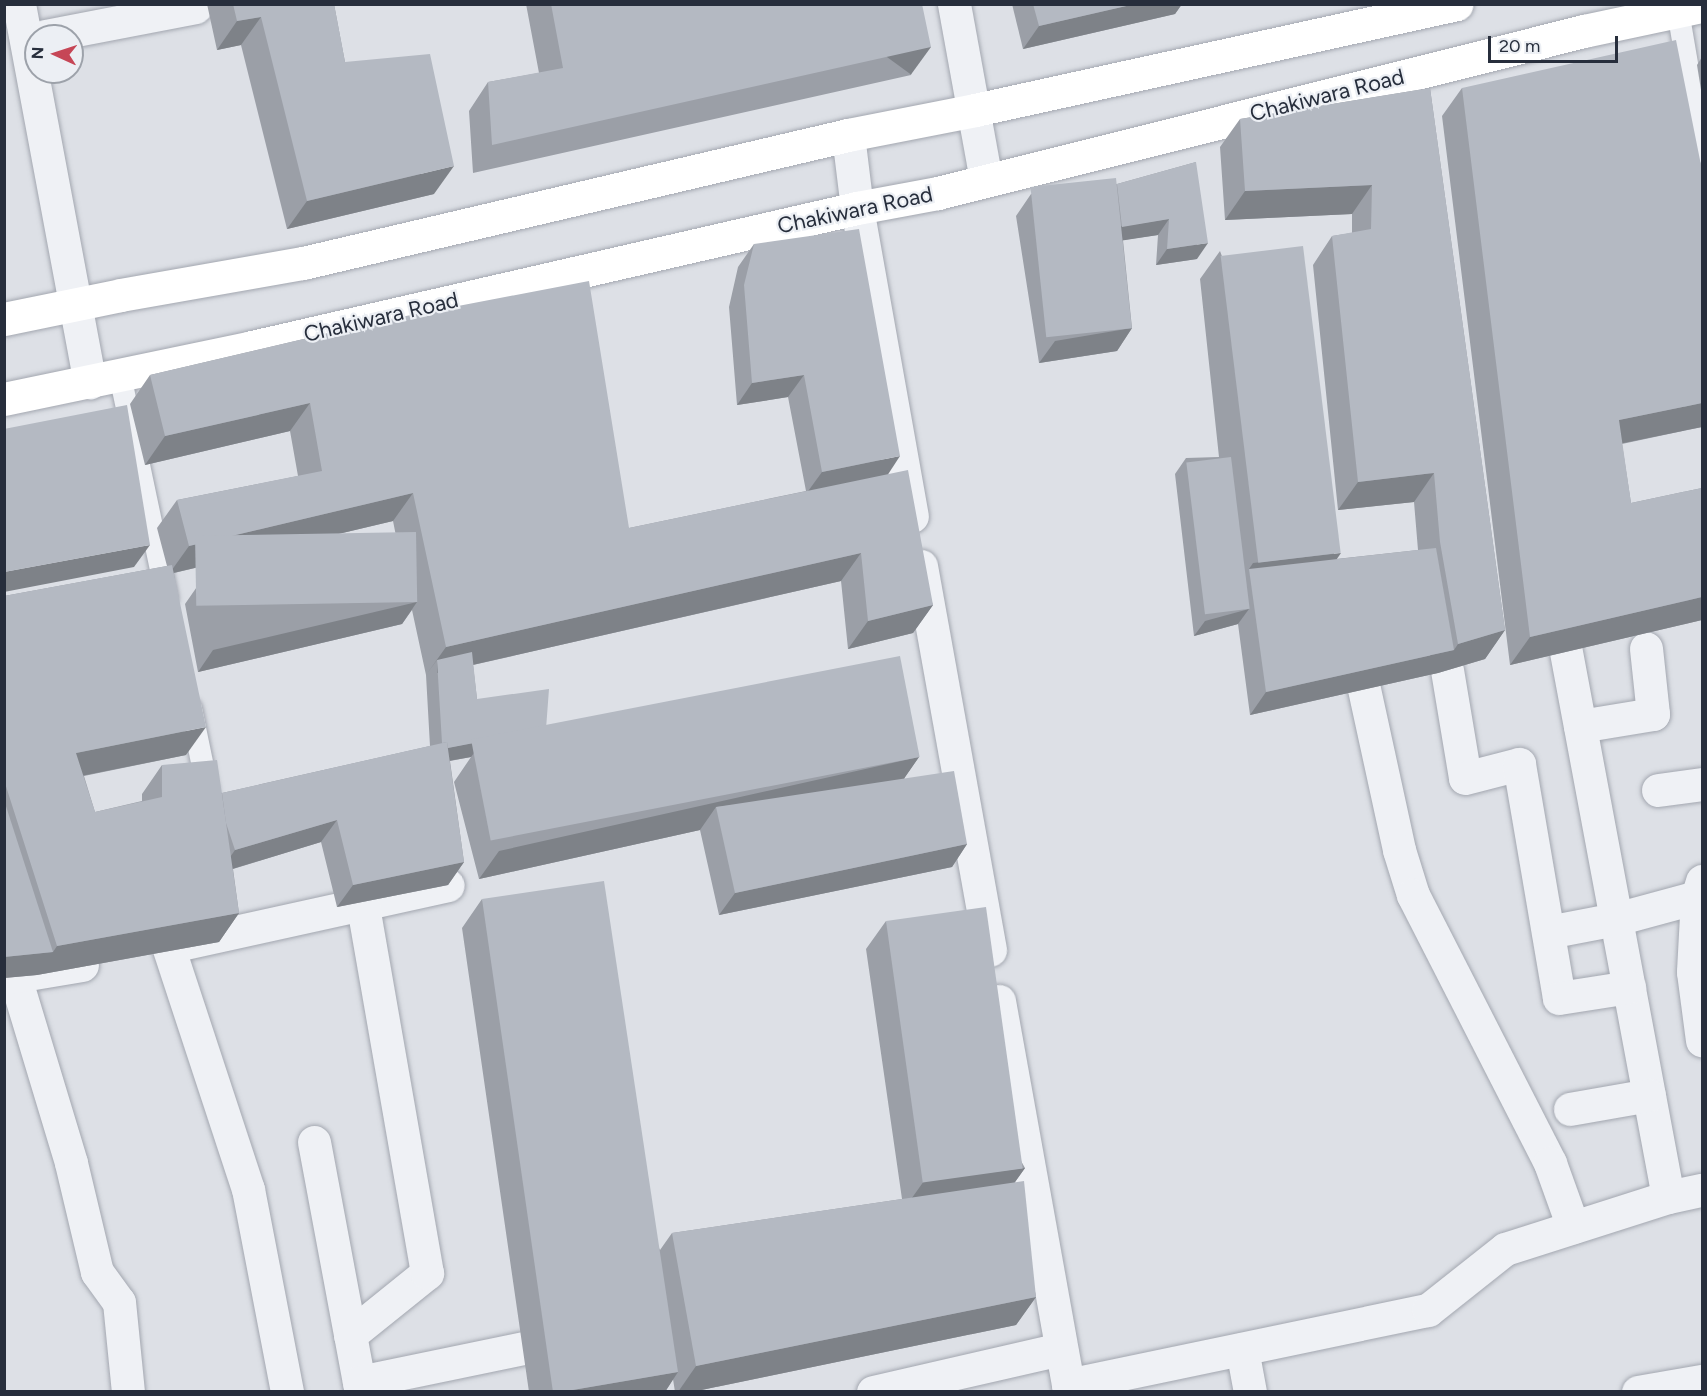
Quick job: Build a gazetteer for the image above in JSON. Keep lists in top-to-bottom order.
{
  "streets": {
    "main road": ["Chakiwara Road"]
  },
  "scale_bar": "20 m",
  "north": "left"
}
